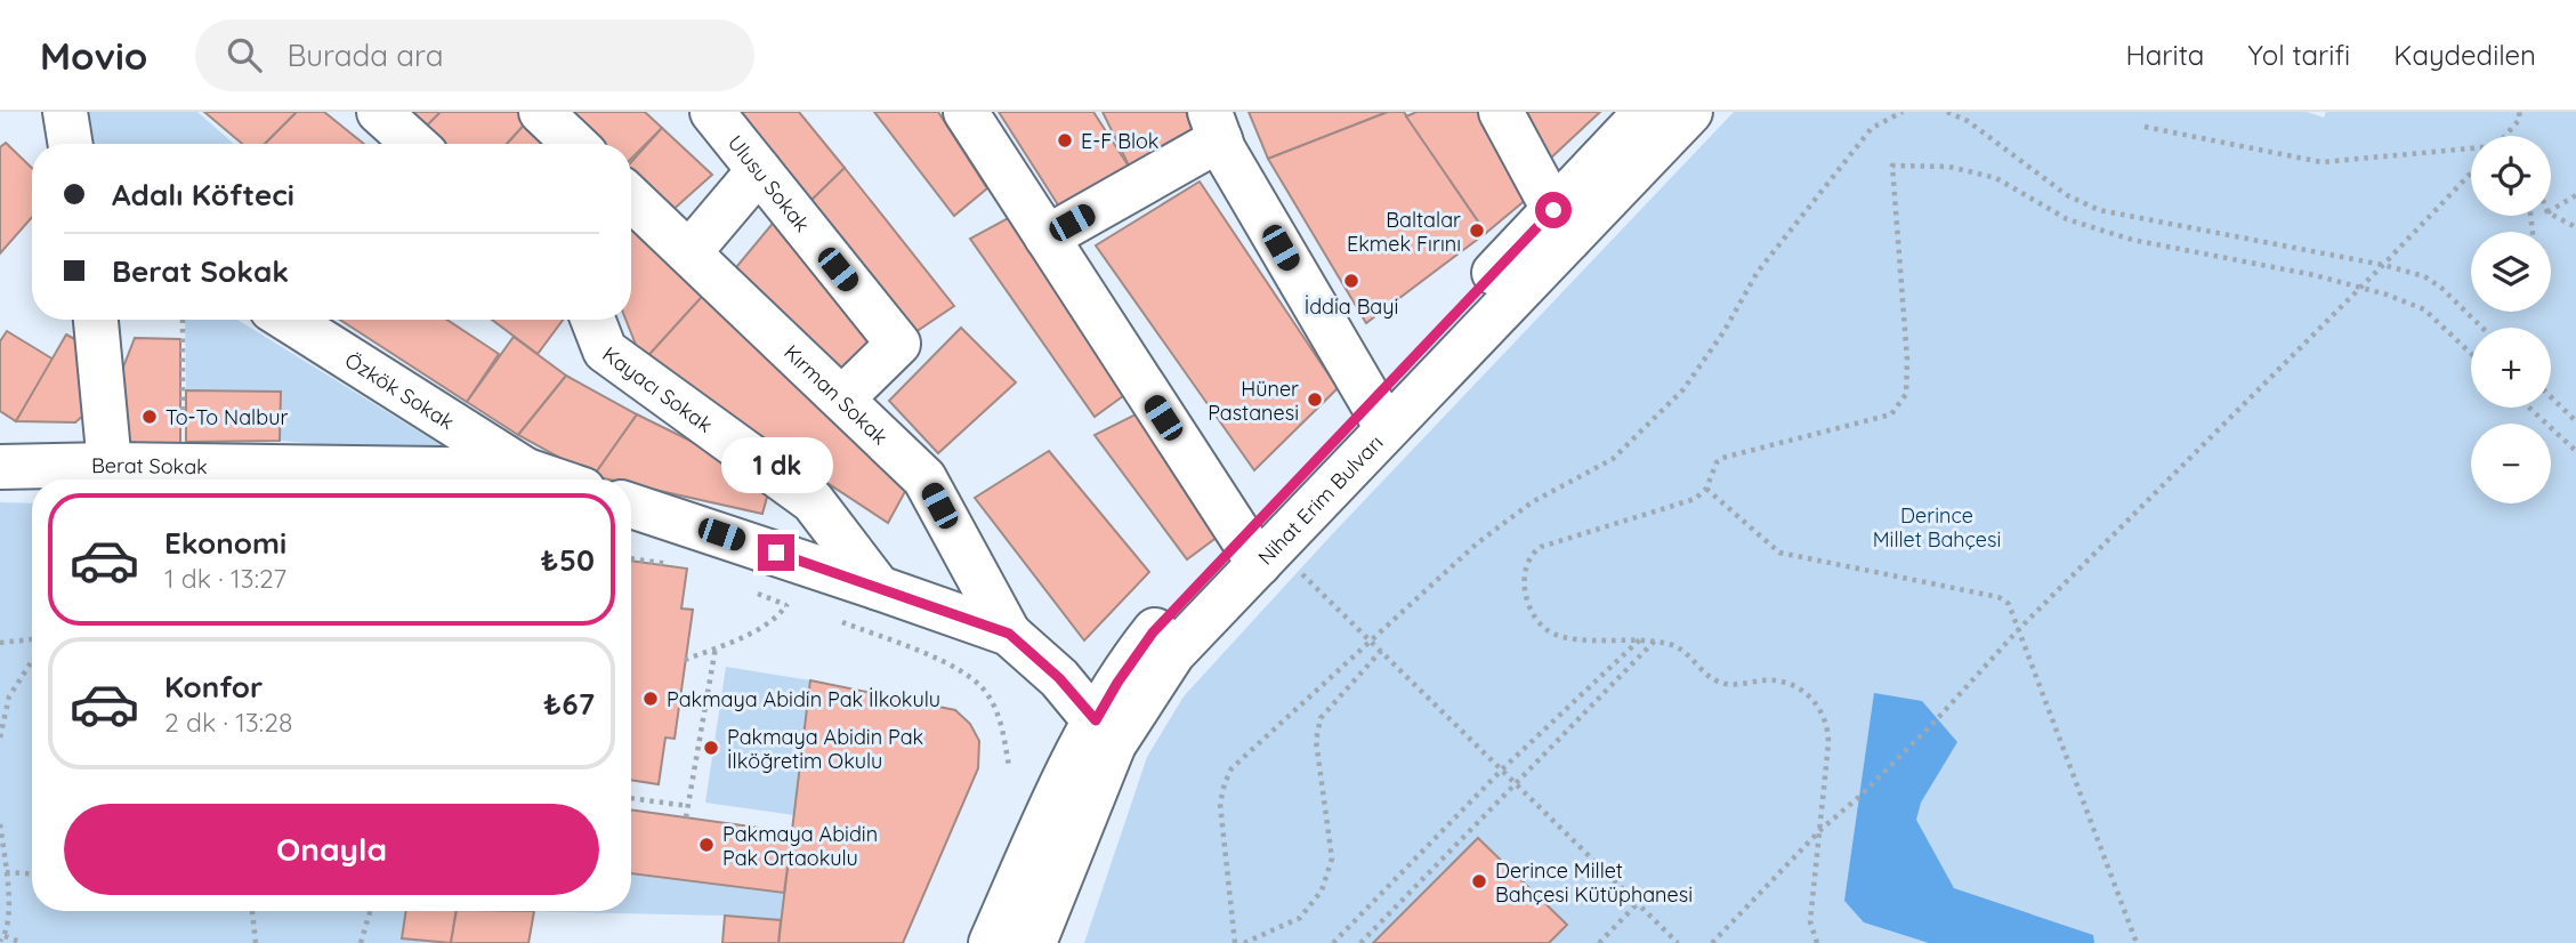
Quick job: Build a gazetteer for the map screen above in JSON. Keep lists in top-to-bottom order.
{
  "streets": {
    "street": [
      "Ulusu Sokak",
      "Kayacı Sokak",
      "Özkök Sokak",
      "Kırman Sokak",
      "Berat Sokak",
      "Nihat Erim Bulvarı"
    ]
  },
  "crossings": [
    ["Ulusu Sokak", "Kırman Sokak"],
    ["Özkök Sokak", "Berat Sokak"]
  ],
  "parks": ["Derince Millet Bahçesi"],
  "places": [
    "E-F Blok",
    "Baltalar Ekmek Fırını",
    "İddia Bayi",
    "Hüner Pastanesi",
    "To-To Nalbur",
    "Pakmaya Abidin Pak İlkokulu",
    "Pakmaya Abidin Pak İlköğretim Okulu",
    "Pakmaya Abidin Pak Ortaokulu",
    "Derince Millet Bahçesi Kütüphanesi"
  ],
  "page": {
    "header": "Movio",
    "search": "Burada ara",
    "nav": ["Harita", "Yol tarifi", "Kaydedilen"],
    "map_buttons": ["+", "−"],
    "banner": ["Adalı Köfteci", "Berat Sokak"],
    "bubble": "1 dk",
    "list": [
      {
        "name": "Ekonomi",
        "note": "1 dk · 13:27",
        "value": "₺50"
      },
      {
        "name": "Konfor",
        "note": "2 dk · 13:28",
        "value": "₺67"
      }
    ],
    "buttons": "Onayla"
  }
}
